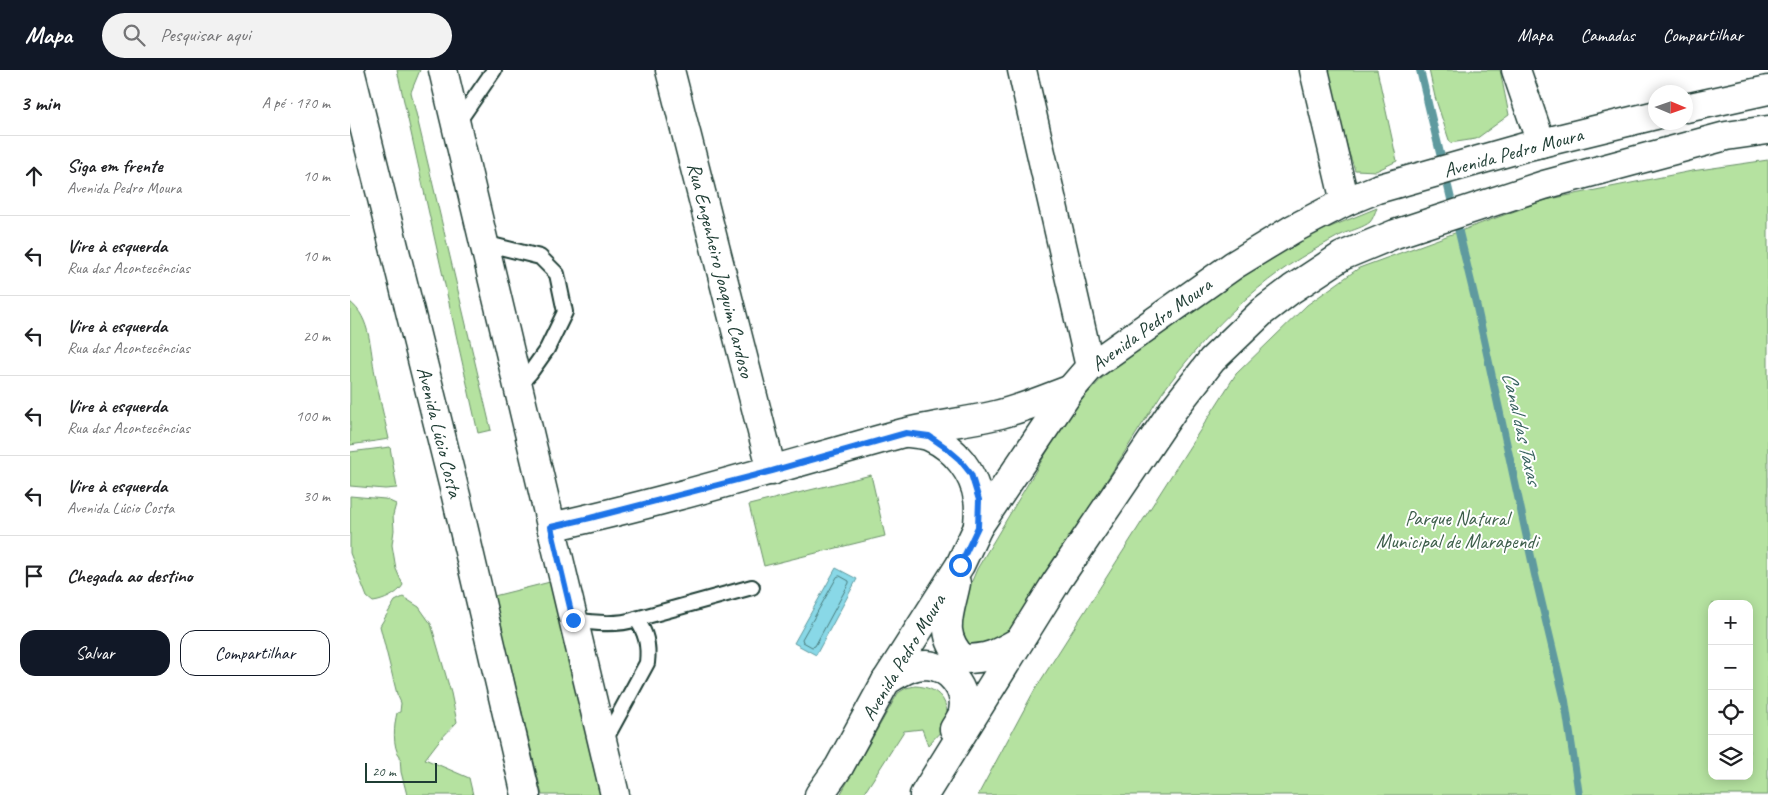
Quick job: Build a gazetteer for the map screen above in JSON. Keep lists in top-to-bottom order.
{
  "streets": {
    "main road": ["Avenida Pedro Moura", "Rua Engenheiro Joaquim Cardoso", "Avenida Lúcio Costa"]
  },
  "water": ["Canal das Taxas"],
  "parks": ["Parque Natural Municipal de Marapendi"],
  "scale_bar": "20 m",
  "north": "right",
  "page": {
    "header": "Mapa",
    "search": "Pesquisar aqui",
    "nav": ["Mapa", "Camadas", "Compartilhar"],
    "heading": ["3 min", "A pé · 170 m"],
    "list": [
      ["Siga em frente", "Avenida Pedro Moura", "10 m"],
      ["Vire à esquerda", "Rua das Acontecências", "10 m"],
      ["Vire à esquerda", "Rua das Acontecências", "20 m"],
      ["Vire à esquerda", "Rua das Acontecências", "100 m"],
      ["Vire à esquerda", "Avenida Lúcio Costa", "30 m"],
      "Chegada ao destino"
    ],
    "map_buttons": ["+", "−"],
    "buttons": ["Salvar", "Compartilhar"],
    "scale": "20 m"
  }
}
